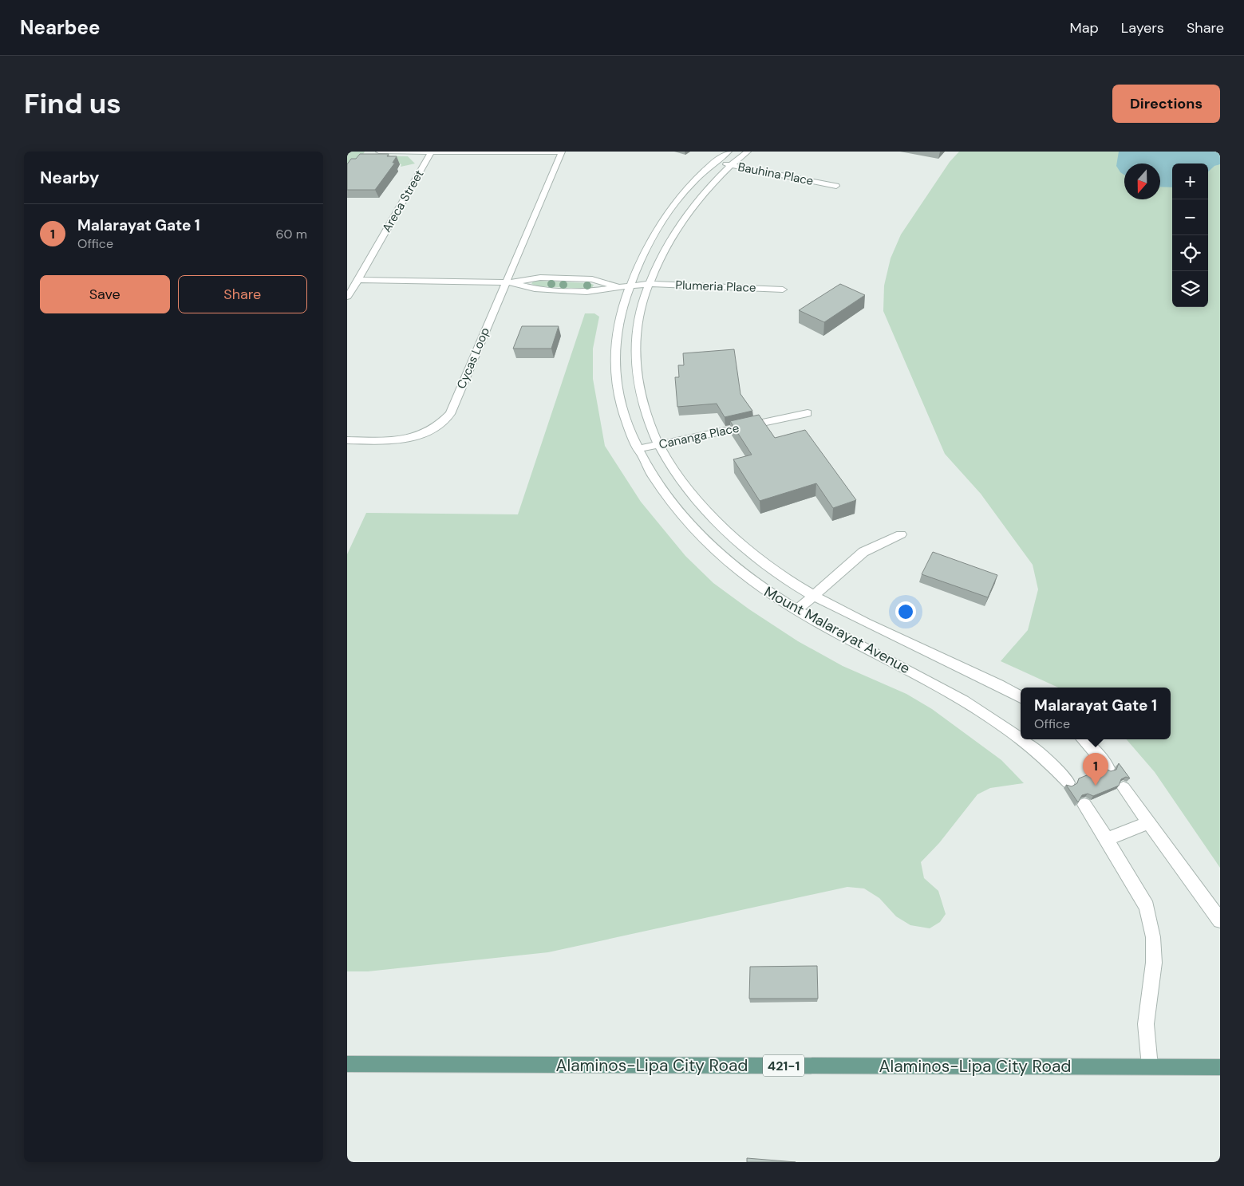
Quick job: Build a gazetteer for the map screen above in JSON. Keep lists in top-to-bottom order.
{
  "streets": {
    "main road": ["Alaminos-Lipa City Road", "421-1"],
    "street": [
      "Bauhina Place",
      "Areca Street",
      "Plumeria Place",
      "Cycas Loop",
      "Cananga Place",
      "Mount Malarayat Avenue"
    ]
  },
  "crossings": [
    ["Bauhina Place", "Mount Malarayat Avenue"],
    ["Plumeria Place", "Mount Malarayat Avenue"],
    ["Cananga Place", "Mount Malarayat Avenue"]
  ],
  "north": "bottom",
  "page": {
    "header": "Nearbee",
    "nav": ["Map", "Layers", "Share"],
    "buttons": [
      "Directions",
      ["Save", "Share"]
    ],
    "title": "Find us",
    "heading": "Nearby",
    "map_buttons": ["+", "−"],
    "list": [
      {
        "mark": "1",
        "name": "Malarayat Gate 1",
        "note": "Office",
        "value": "60 m"
      }
    ],
    "popup": ["Malarayat Gate 1", "Office"],
    "pins": "1"
  }
}
